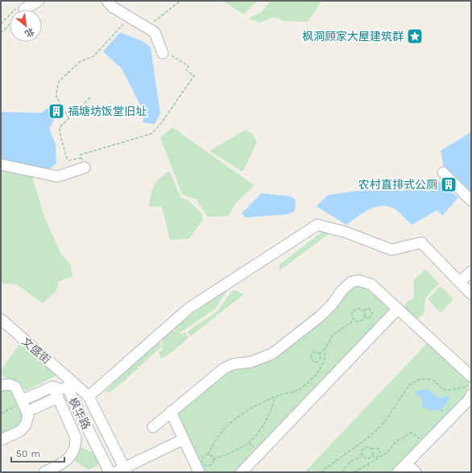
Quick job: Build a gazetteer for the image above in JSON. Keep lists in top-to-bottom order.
{
  "streets": {
    "street": ["文盛街", "枫华路"]
  },
  "crossings": [
    ["文盛街", "枫华路"]
  ],
  "places": {
    "place": ["枫洞顾家大屋建筑群"],
    "building": ["福塘坊饭堂旧址", "农村直排式公厕"]
  },
  "scale_bar": "50 m",
  "north": "bottom right"
}
